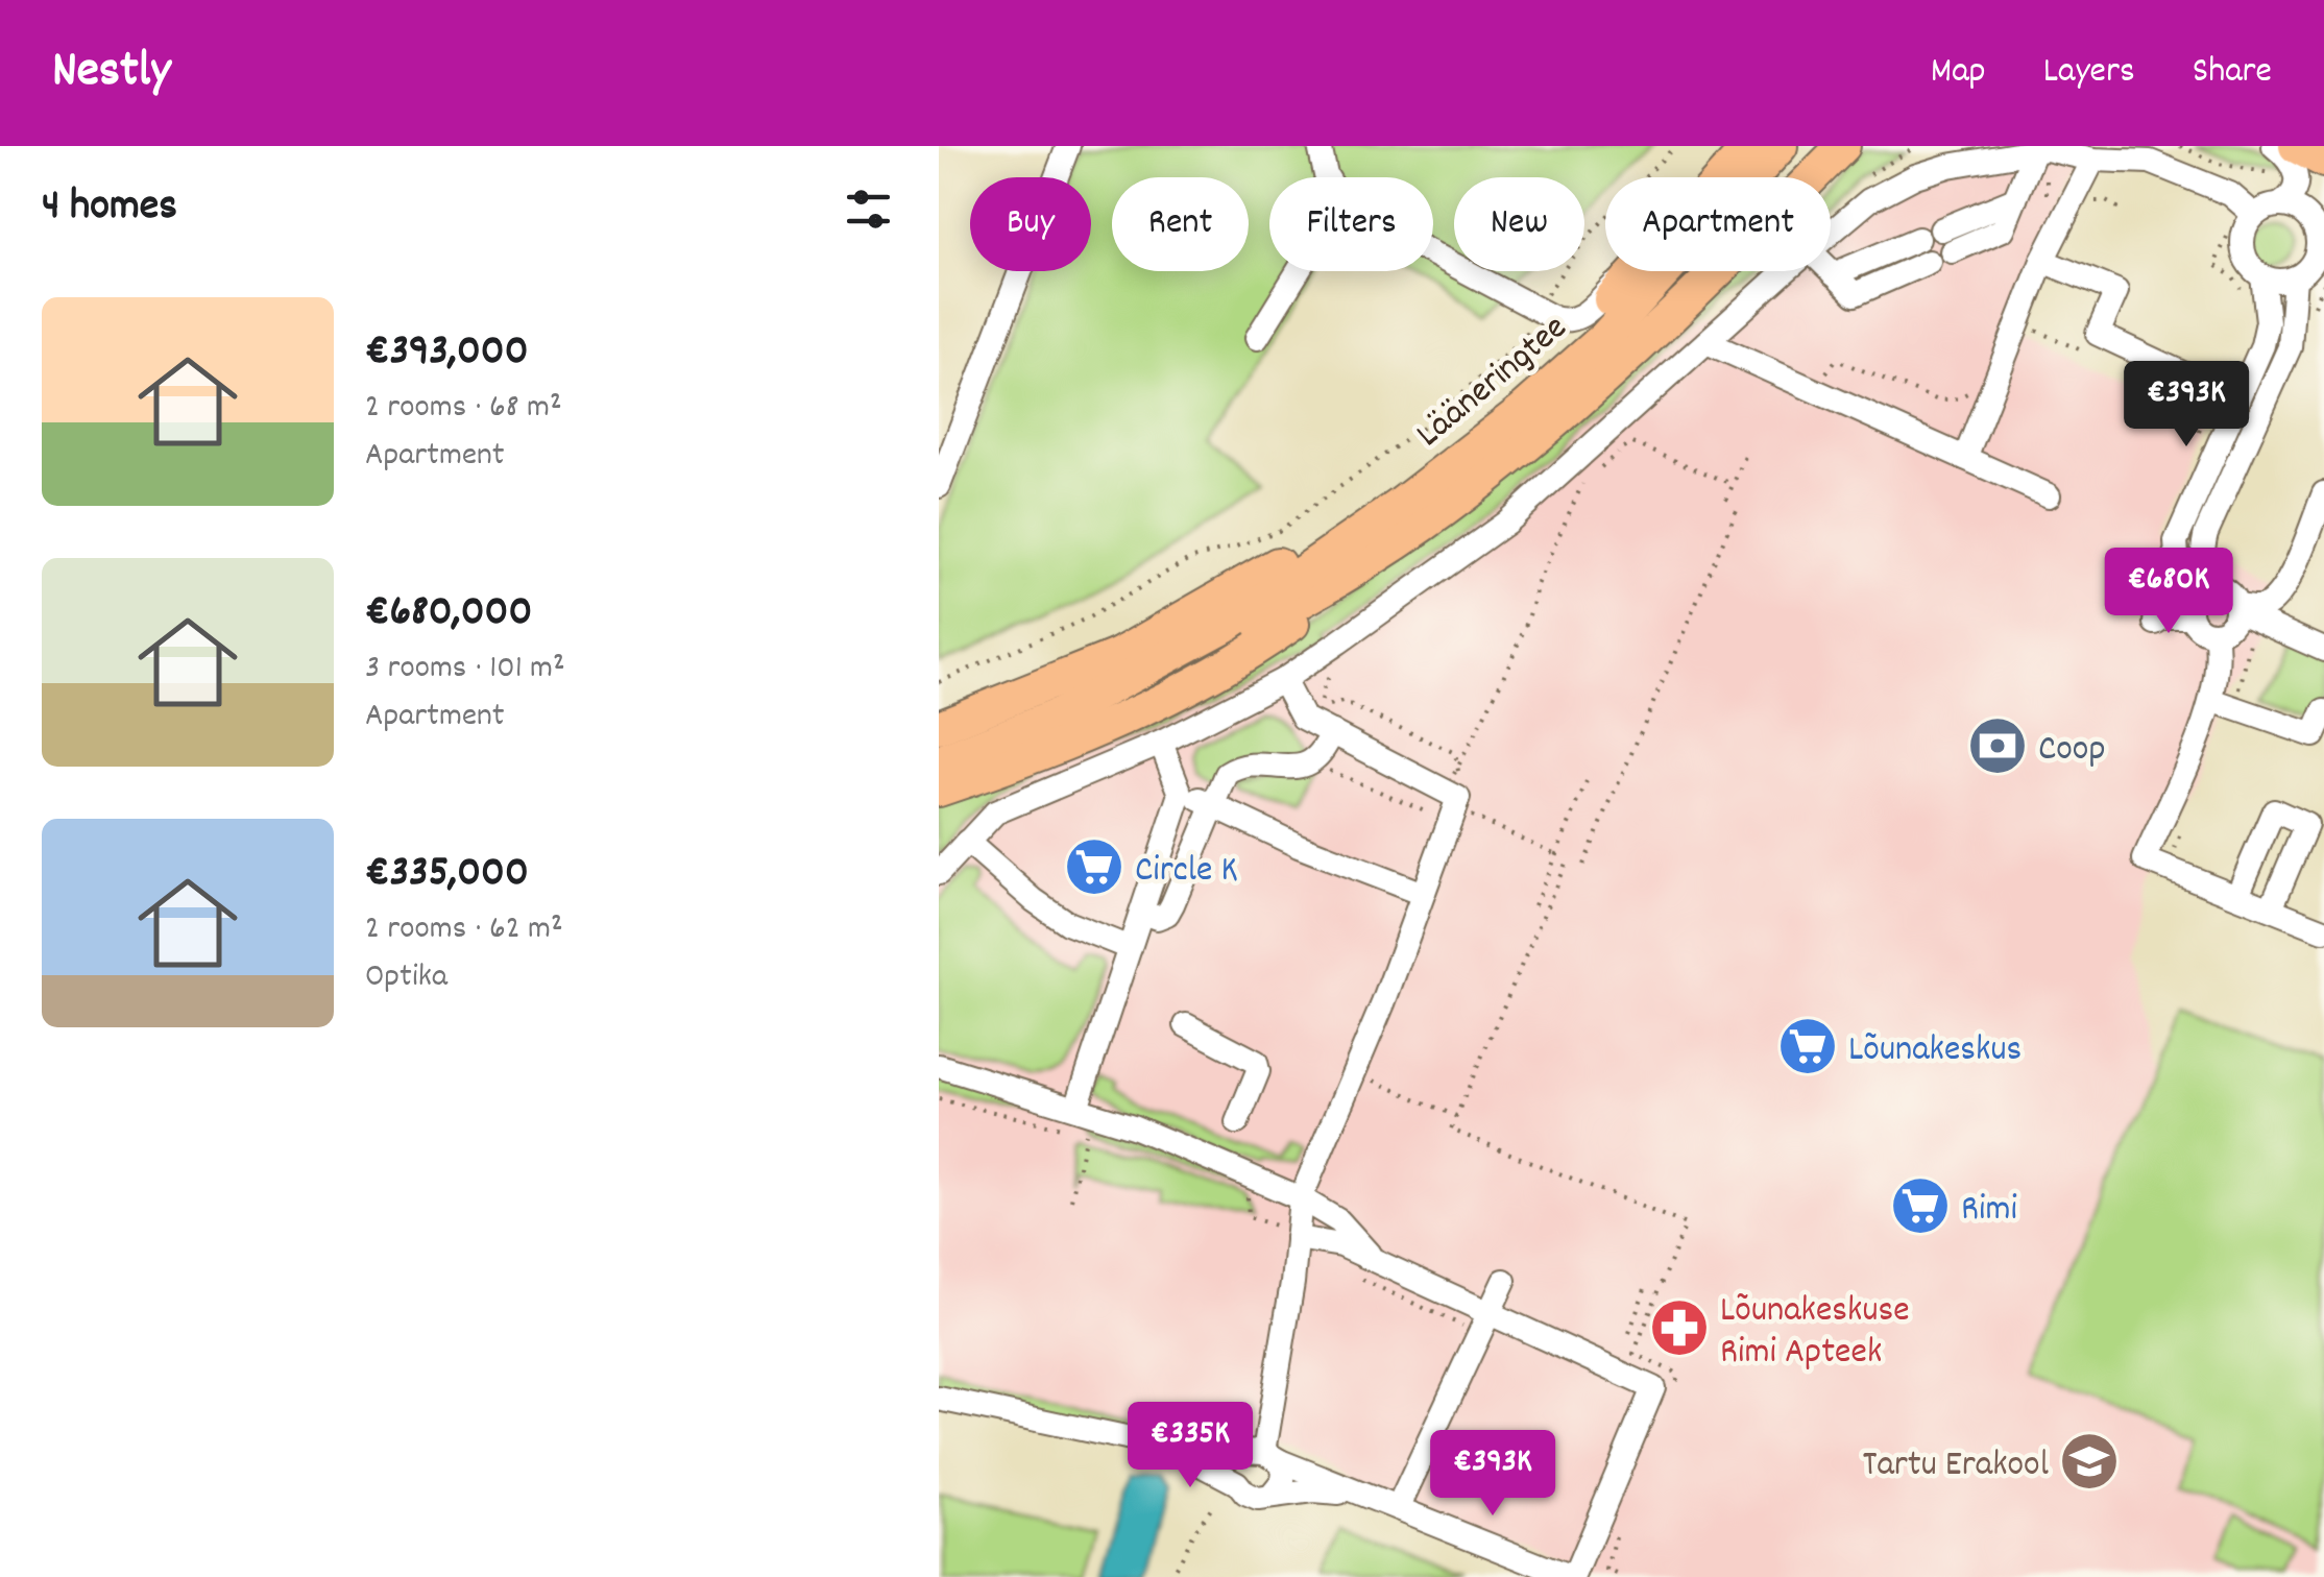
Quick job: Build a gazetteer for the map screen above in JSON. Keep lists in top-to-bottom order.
{
  "streets": {
    "highway": ["Lääneringtee"]
  },
  "places": {
    "bank": ["Coop"],
    "supermarket": ["Circle K", "Lõunakeskus", "Rimi"],
    "pharmacy": ["Lõunakeskuse Rimi Apteek"],
    "school or university": ["Tartu Erakool"]
  },
  "page": {
    "header": "Nestly",
    "nav": ["Map", "Layers", "Share"],
    "heading": "4 homes",
    "chip": [
      "Buy",
      "Rent",
      "Filters",
      "New",
      "Apartment"
    ],
    "list": [
      {
        "name": "€393,000",
        "note": "2 rooms · 68 m² · Apartment"
      },
      {
        "name": "€680,000",
        "note": "3 rooms · 101 m² · Apartment"
      },
      {
        "name": "€335,000",
        "note": "2 rooms · 62 m² · Optika"
      }
    ],
    "price": [
      "€393K",
      "€680K",
      "€335K",
      "€393K"
    ]
  }
}
